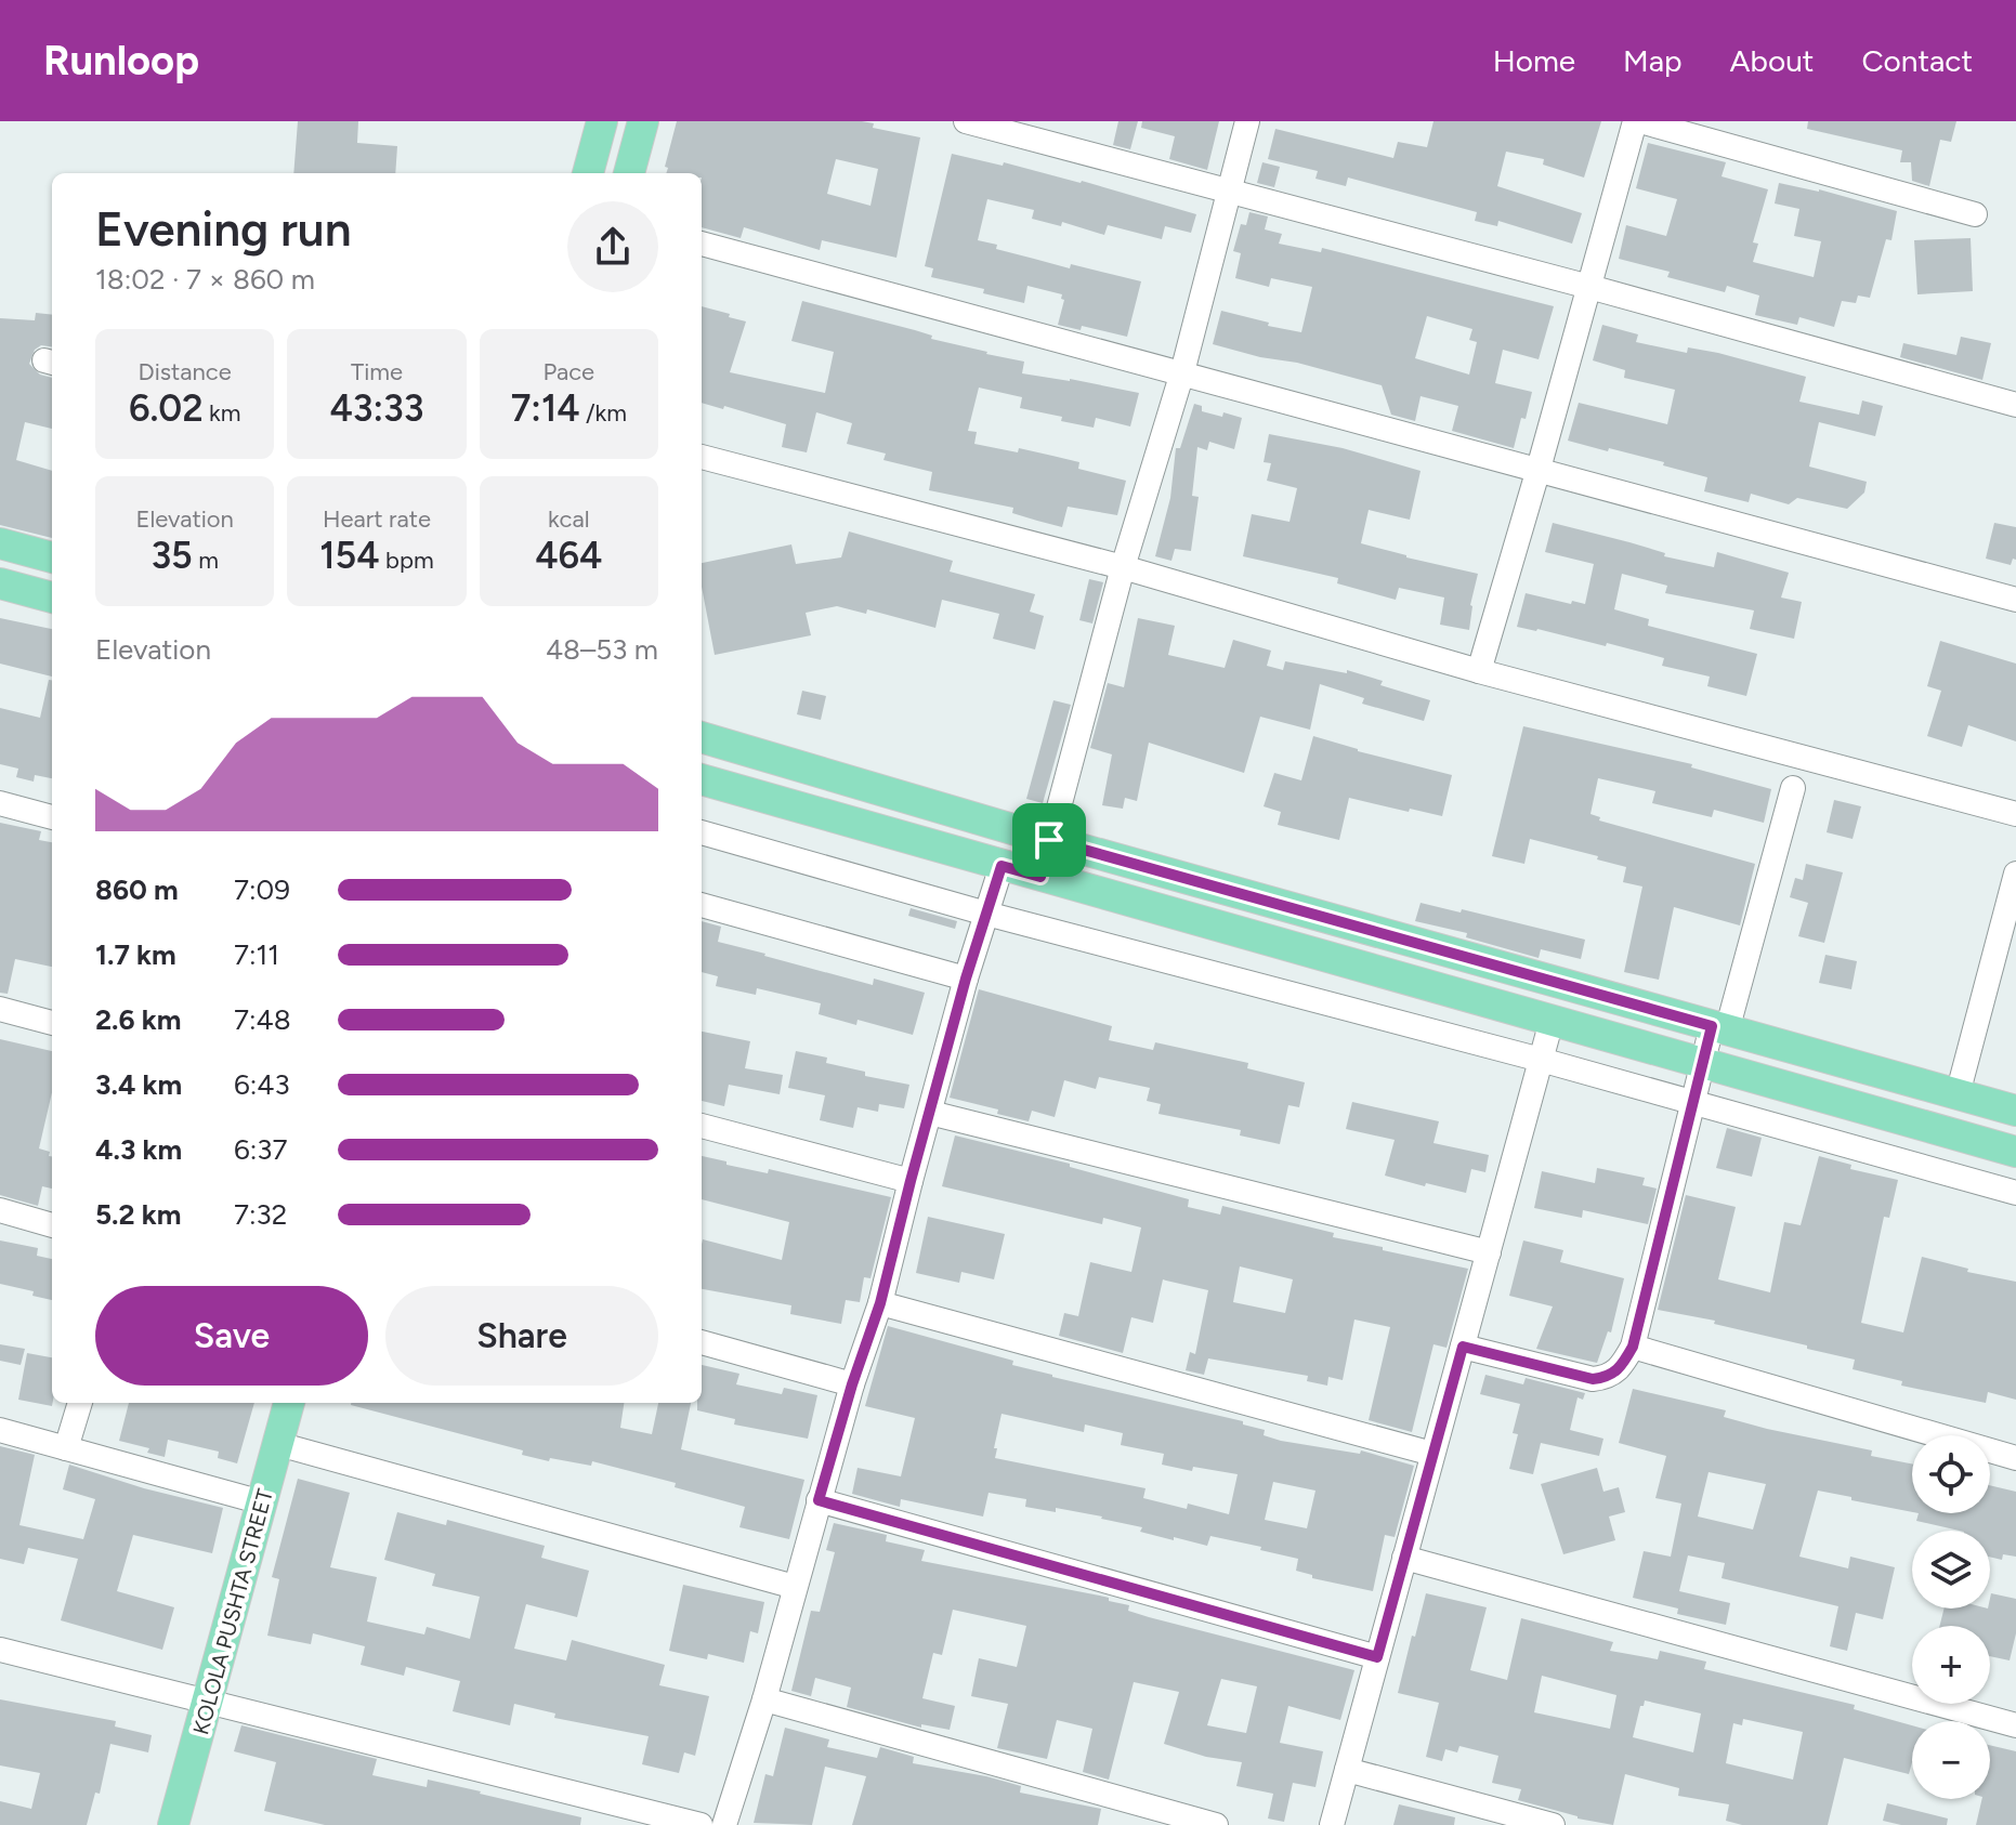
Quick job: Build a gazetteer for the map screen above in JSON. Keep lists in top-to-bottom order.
{
  "streets": {
    "main road": ["KOLOLA PUSHTA STREET"]
  },
  "page": {
    "header": "Runloop",
    "nav": [
      "Home",
      "Map",
      "About",
      "Contact"
    ],
    "heading": ["Evening run", "18:02 · 7 × 860 m"],
    "stats": [
      ["Distance", "6.02 km"],
      ["Time", "43:33"],
      ["Pace", "7:14 /km"],
      ["Elevation", "35 m"],
      ["Heart rate", "154 bpm"],
      ["kcal", "464"]
    ],
    "chart": ["Elevation", "48–53 m"],
    "list": [
      {
        "name": "860 m",
        "note": "7:09"
      },
      {
        "name": "1.7 km",
        "note": "7:11"
      },
      {
        "name": "2.6 km",
        "note": "7:48"
      },
      {
        "name": "3.4 km",
        "note": "6:43"
      },
      {
        "name": "4.3 km",
        "note": "6:37"
      },
      {
        "name": "5.2 km",
        "note": "7:32"
      }
    ],
    "buttons": ["Save", "Share"],
    "map_buttons": ["+", "−"]
  }
}
